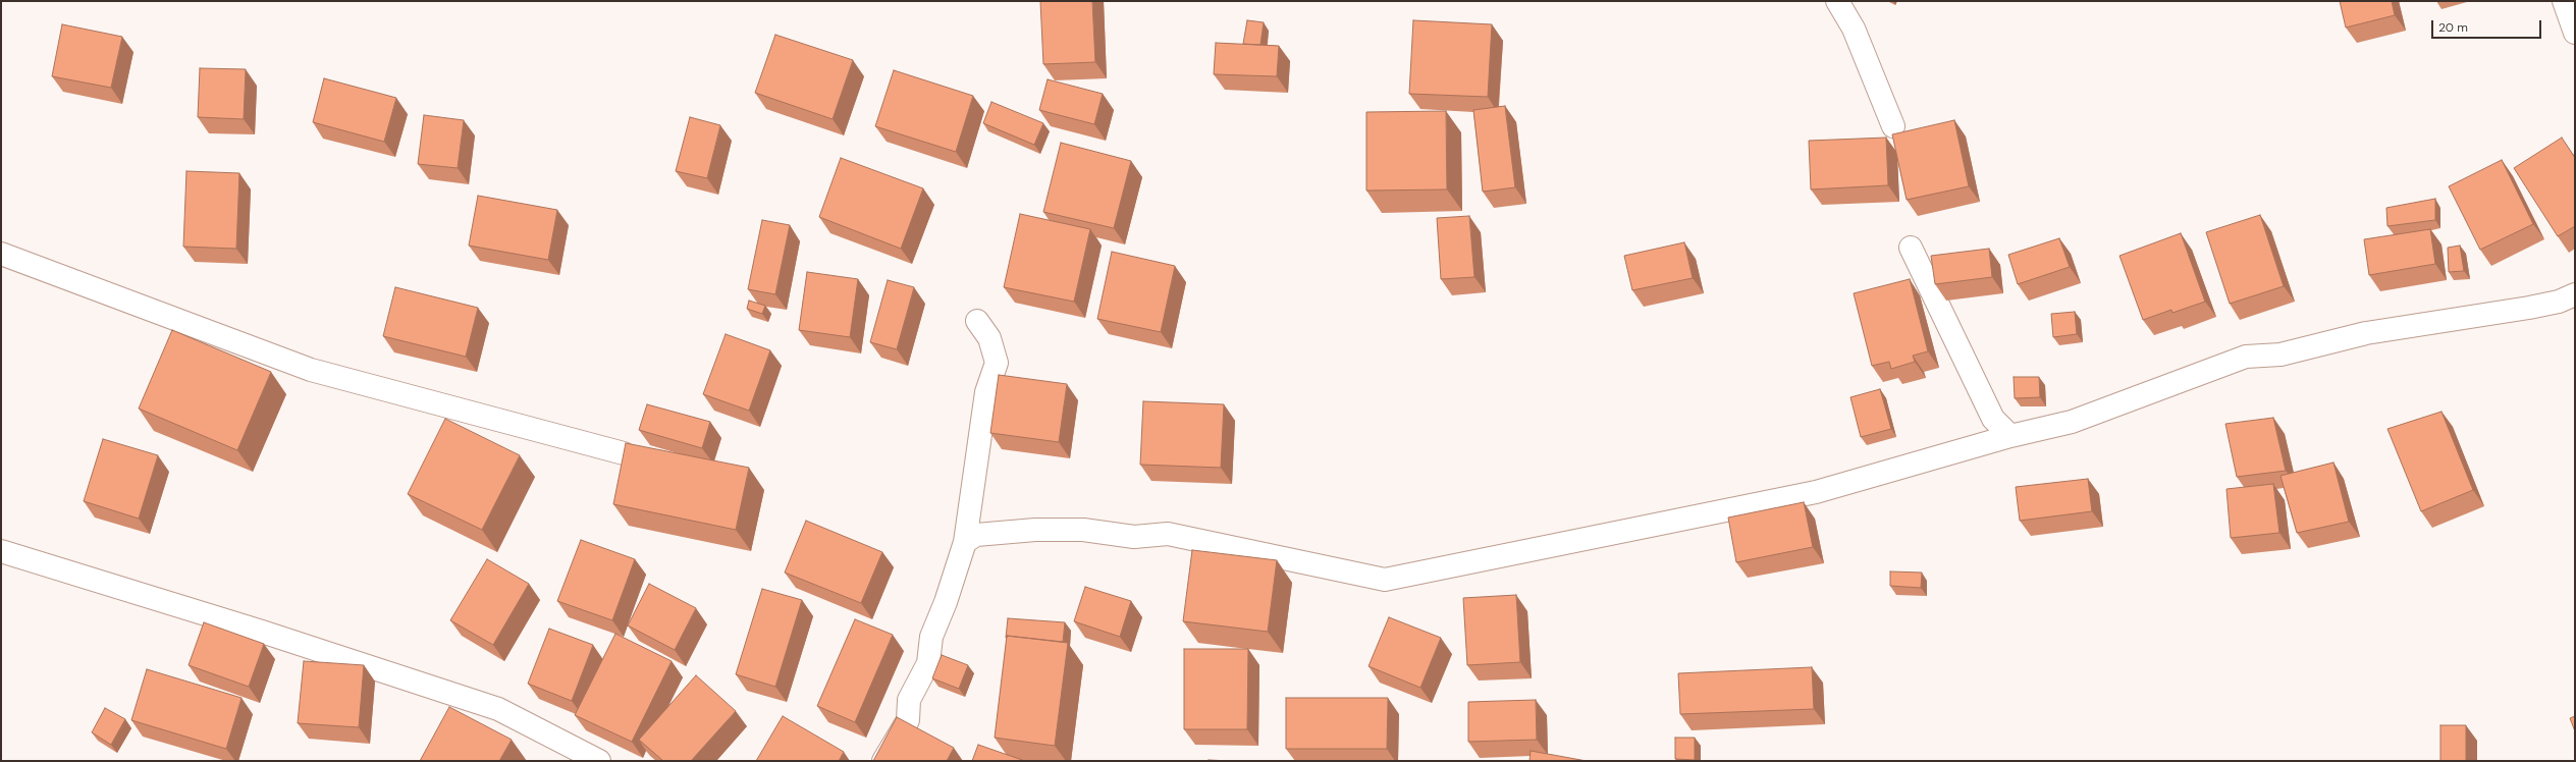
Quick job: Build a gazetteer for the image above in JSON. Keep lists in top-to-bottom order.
{
  "scale_bar": "20 m"
}
